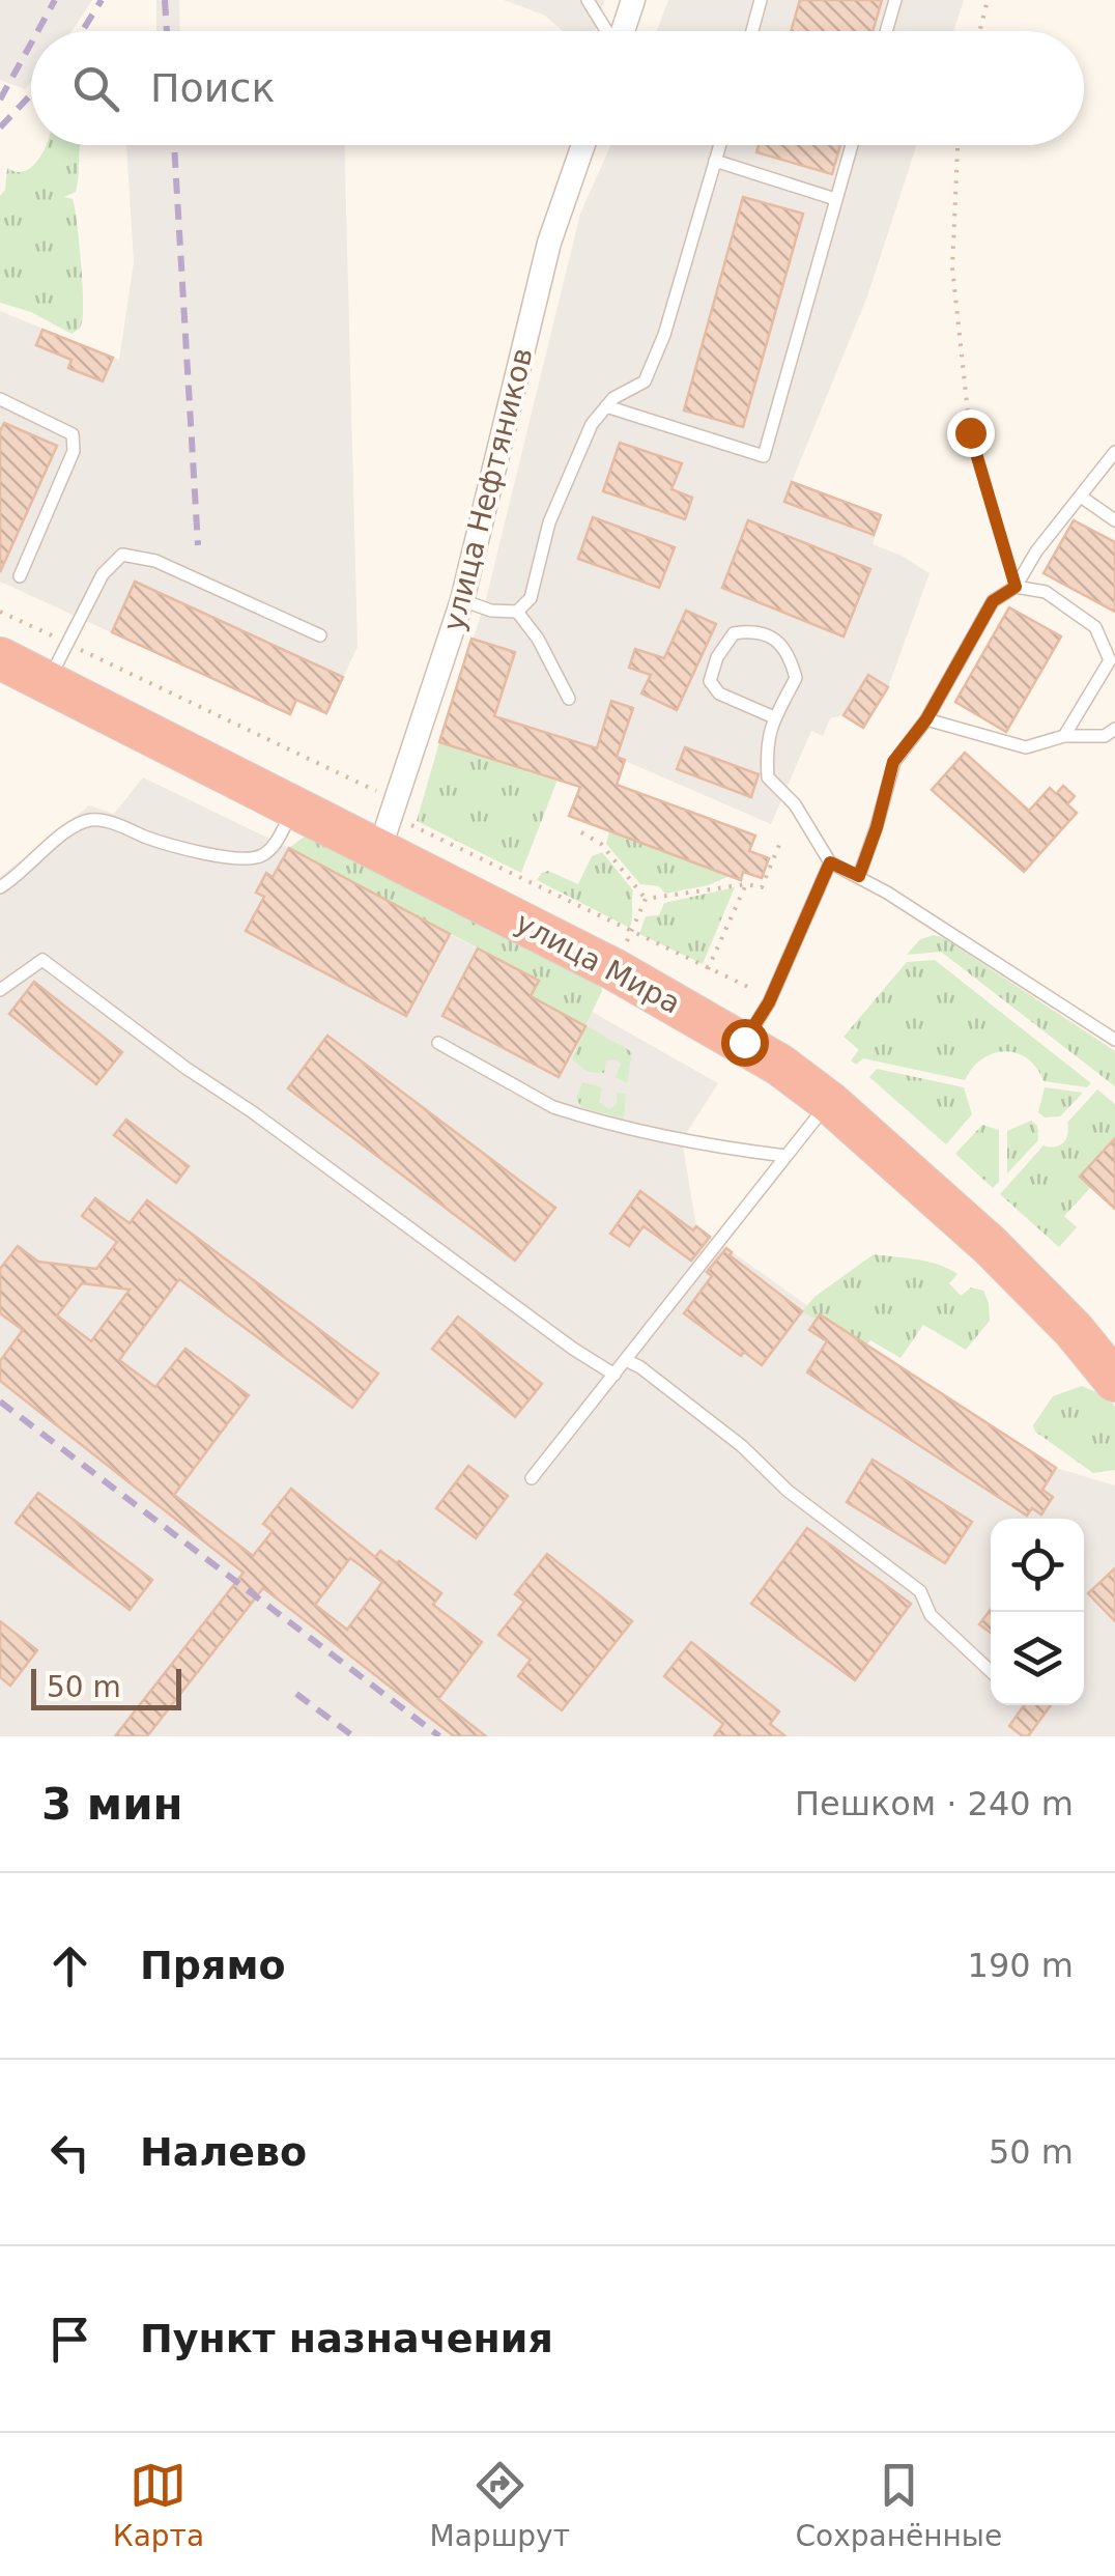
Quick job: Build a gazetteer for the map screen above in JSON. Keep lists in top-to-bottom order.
{
  "streets": {
    "highway": ["улица Мира"],
    "street": ["улица Нефтяников"]
  },
  "crossings": [
    ["улица Нефтяников", "улица Мира"]
  ],
  "scale_bar": "50 m",
  "page": {
    "search": "Поиск",
    "scale": "50 m",
    "heading": ["3 мин", "Пешком · 240 m"],
    "list": [
      ["Прямо", "190 m"],
      ["Налево", "50 m"],
      "Пункт назначения"
    ],
    "nav": ["Карта", "Маршрут", "Сохранённые"]
  }
}
